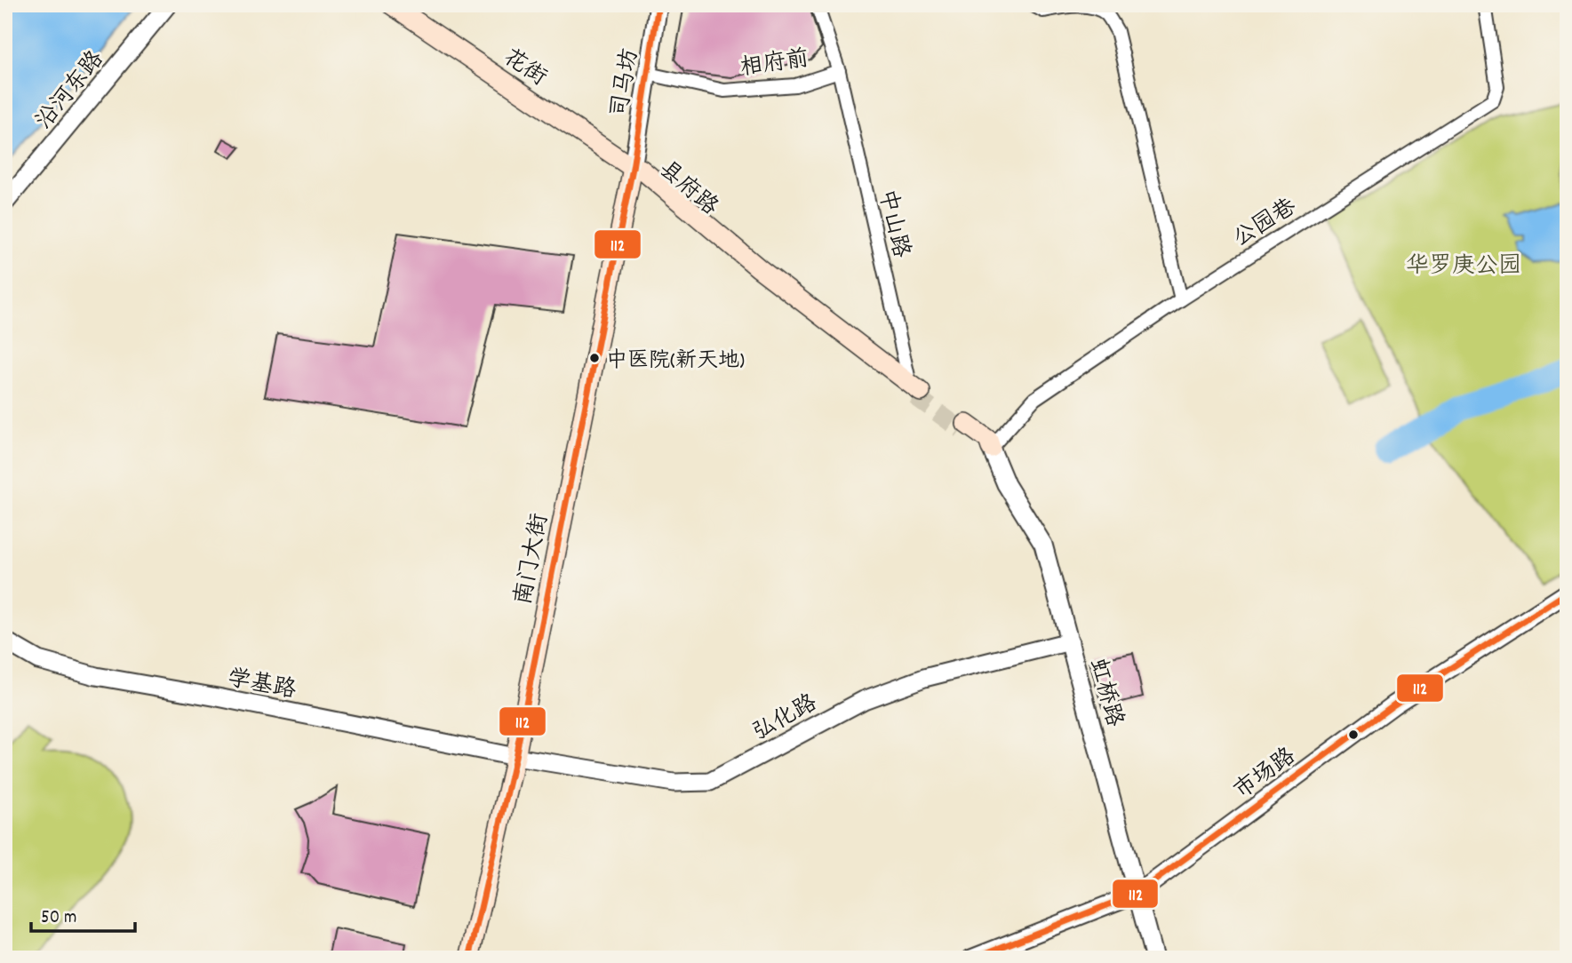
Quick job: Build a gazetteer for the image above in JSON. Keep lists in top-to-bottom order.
{
  "streets": {
    "main road": ["花街", "县府路", "南门大街"],
    "street": [
      "相府前",
      "司马坊",
      "沿河东路",
      "公园巷",
      "中山路",
      "学基路",
      "虹桥路",
      "弘化路",
      "市场路"
    ]
  },
  "crossings": [
    ["相府前", "司马坊"],
    ["相府前", "中山路"],
    ["花街", "司马坊"],
    ["花街", "县府路"],
    ["花街", "南门大街"],
    ["司马坊", "县府路"],
    ["司马坊", "南门大街"],
    ["县府路", "中山路"],
    ["县府路", "南门大街"],
    ["公园巷", "虹桥路"],
    ["南门大街", "学基路"],
    ["南门大街", "弘化路"],
    ["学基路", "弘化路"],
    ["虹桥路", "弘化路"],
    ["虹桥路", "市场路"]
  ],
  "parks": ["华罗庚公园"],
  "places": ["中医院(新天地)"],
  "lines": ["transit line 112"],
  "scale_bar": "50 m"
}
